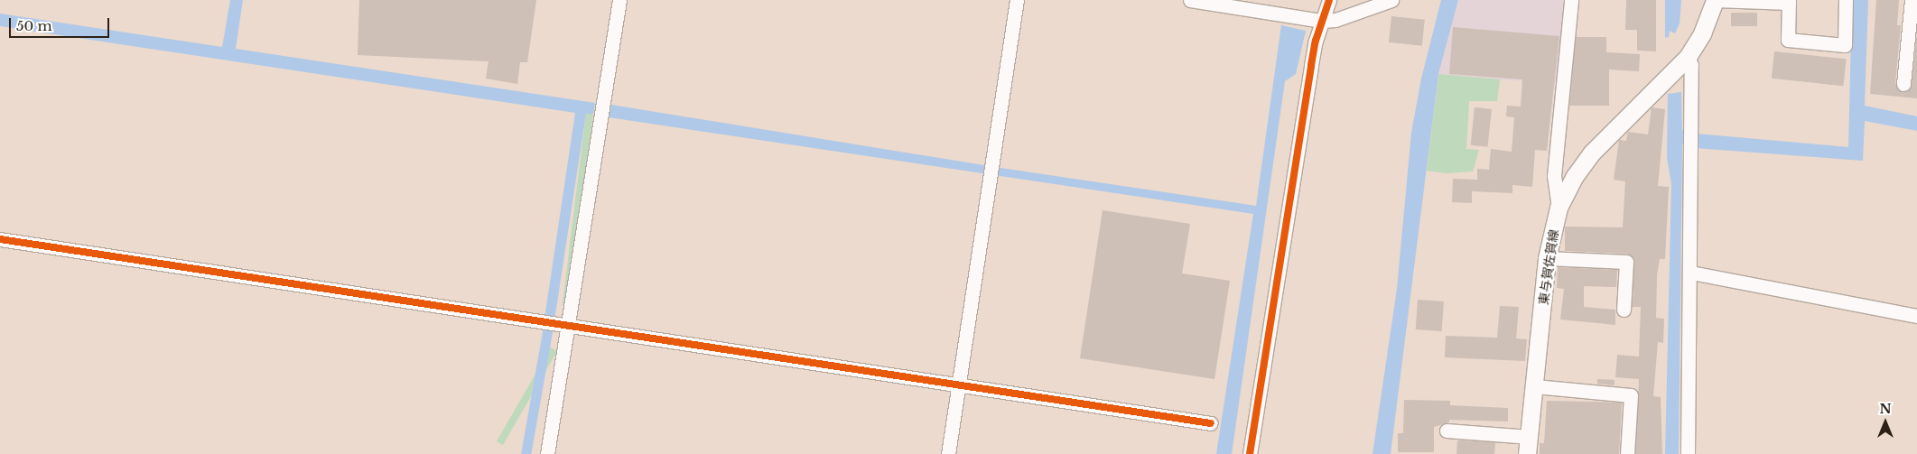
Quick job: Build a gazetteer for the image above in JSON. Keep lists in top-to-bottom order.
{
  "streets": {
    "main road": ["東与賀佐賀線"]
  },
  "scale_bar": "50 m",
  "north": "top"
}
